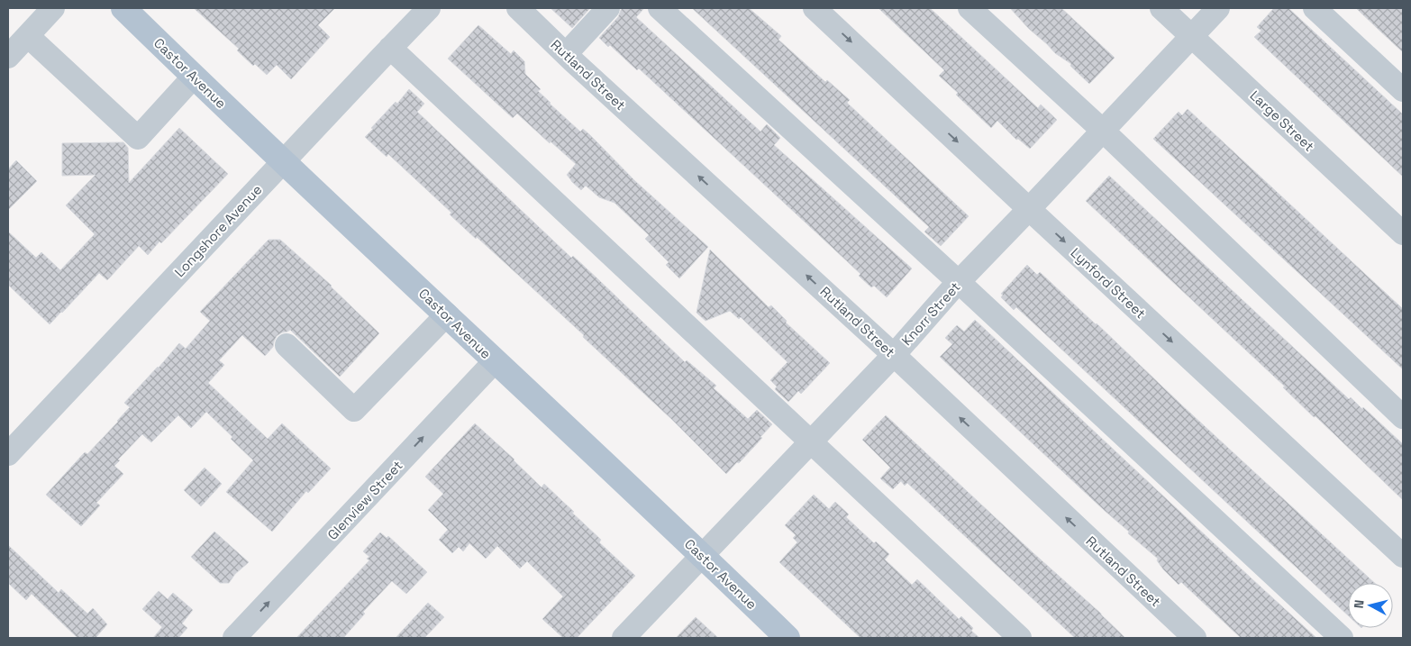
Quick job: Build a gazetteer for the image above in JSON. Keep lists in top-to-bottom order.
{
  "streets": {
    "main road": ["Castor Avenue"],
    "street": [
      "Rutland Street",
      "Large Street",
      "Longshore Avenue",
      "Lynford Street",
      "Knorr Street",
      "Glenview Street"
    ]
  },
  "crossings": [
    ["Castor Avenue", "Longshore Avenue"],
    ["Castor Avenue", "Knorr Street"],
    ["Castor Avenue", "Glenview Street"],
    ["Rutland Street", "Knorr Street"],
    ["Large Street", "Knorr Street"],
    ["Lynford Street", "Knorr Street"]
  ],
  "one_way": ["Glenview Street"],
  "north": "left"
}
